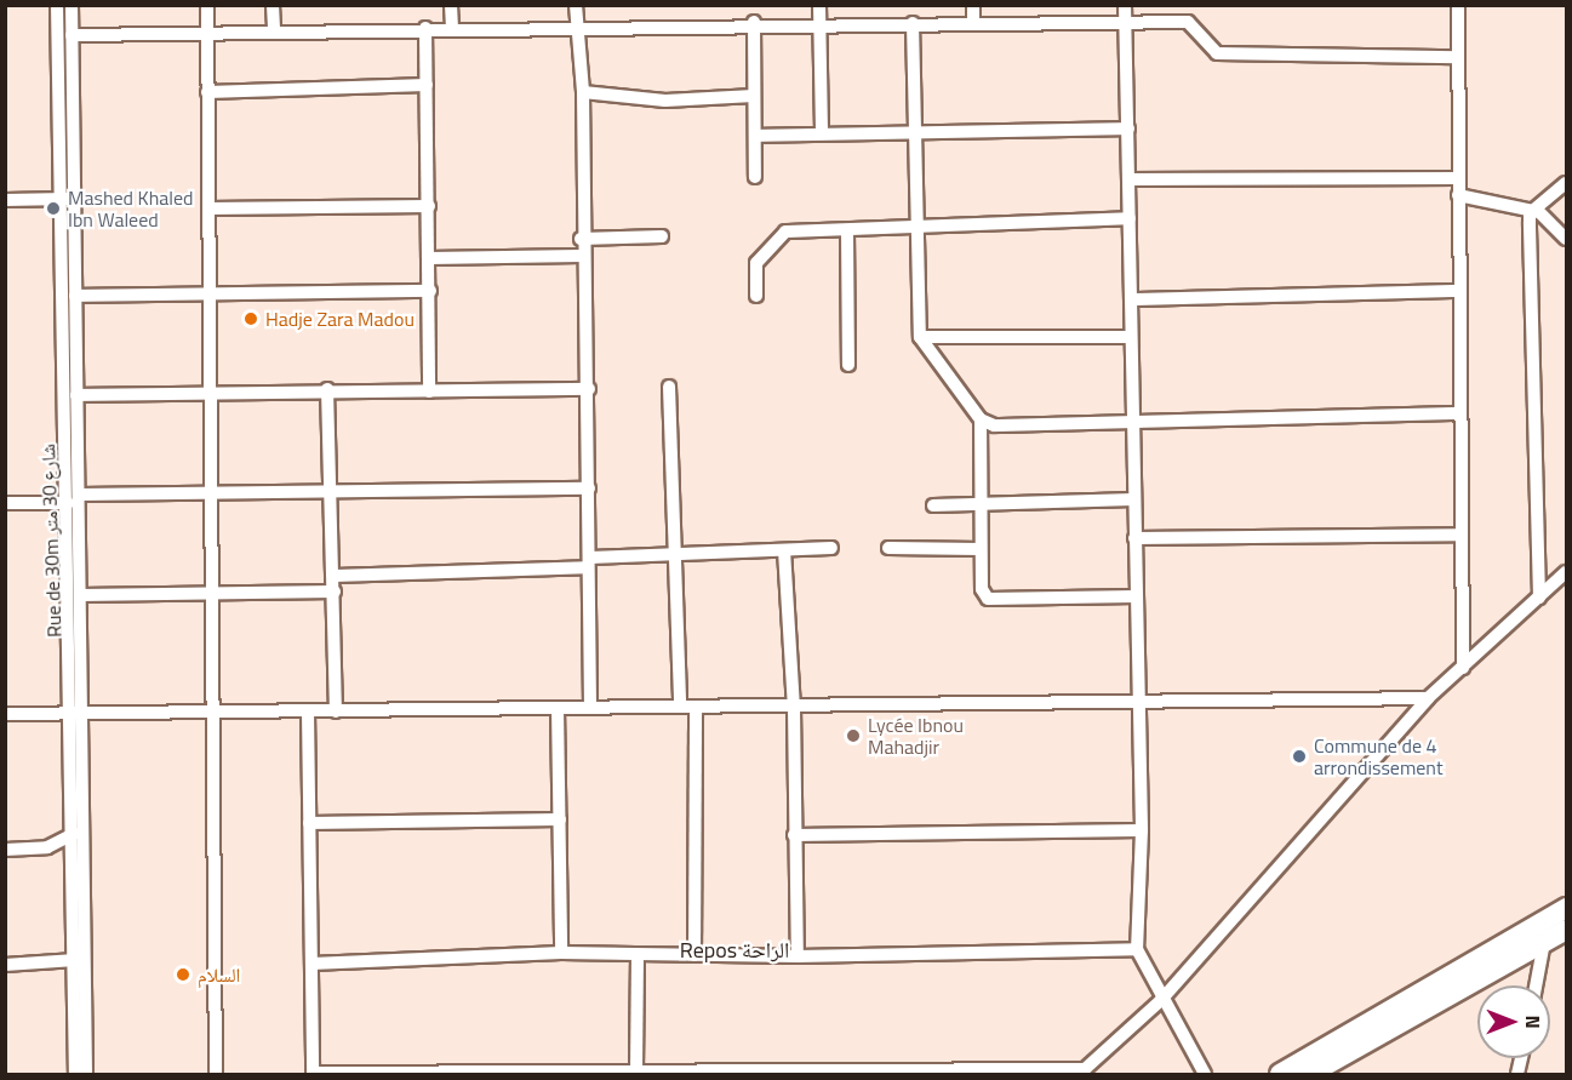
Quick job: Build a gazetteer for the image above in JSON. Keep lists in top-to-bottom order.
{
  "streets": {
    "street": ["Rue de 30m شارع 30 متر"]
  },
  "districts": ["Repos الراحة"],
  "places": [
    "Mashed Khaled Ibn Waleed",
    "Hadje Zara Madou",
    "Lycée Ibnou Mahadjir",
    "Commune de 4 arrondissement",
    "السلام"
  ],
  "north": "right"
}
